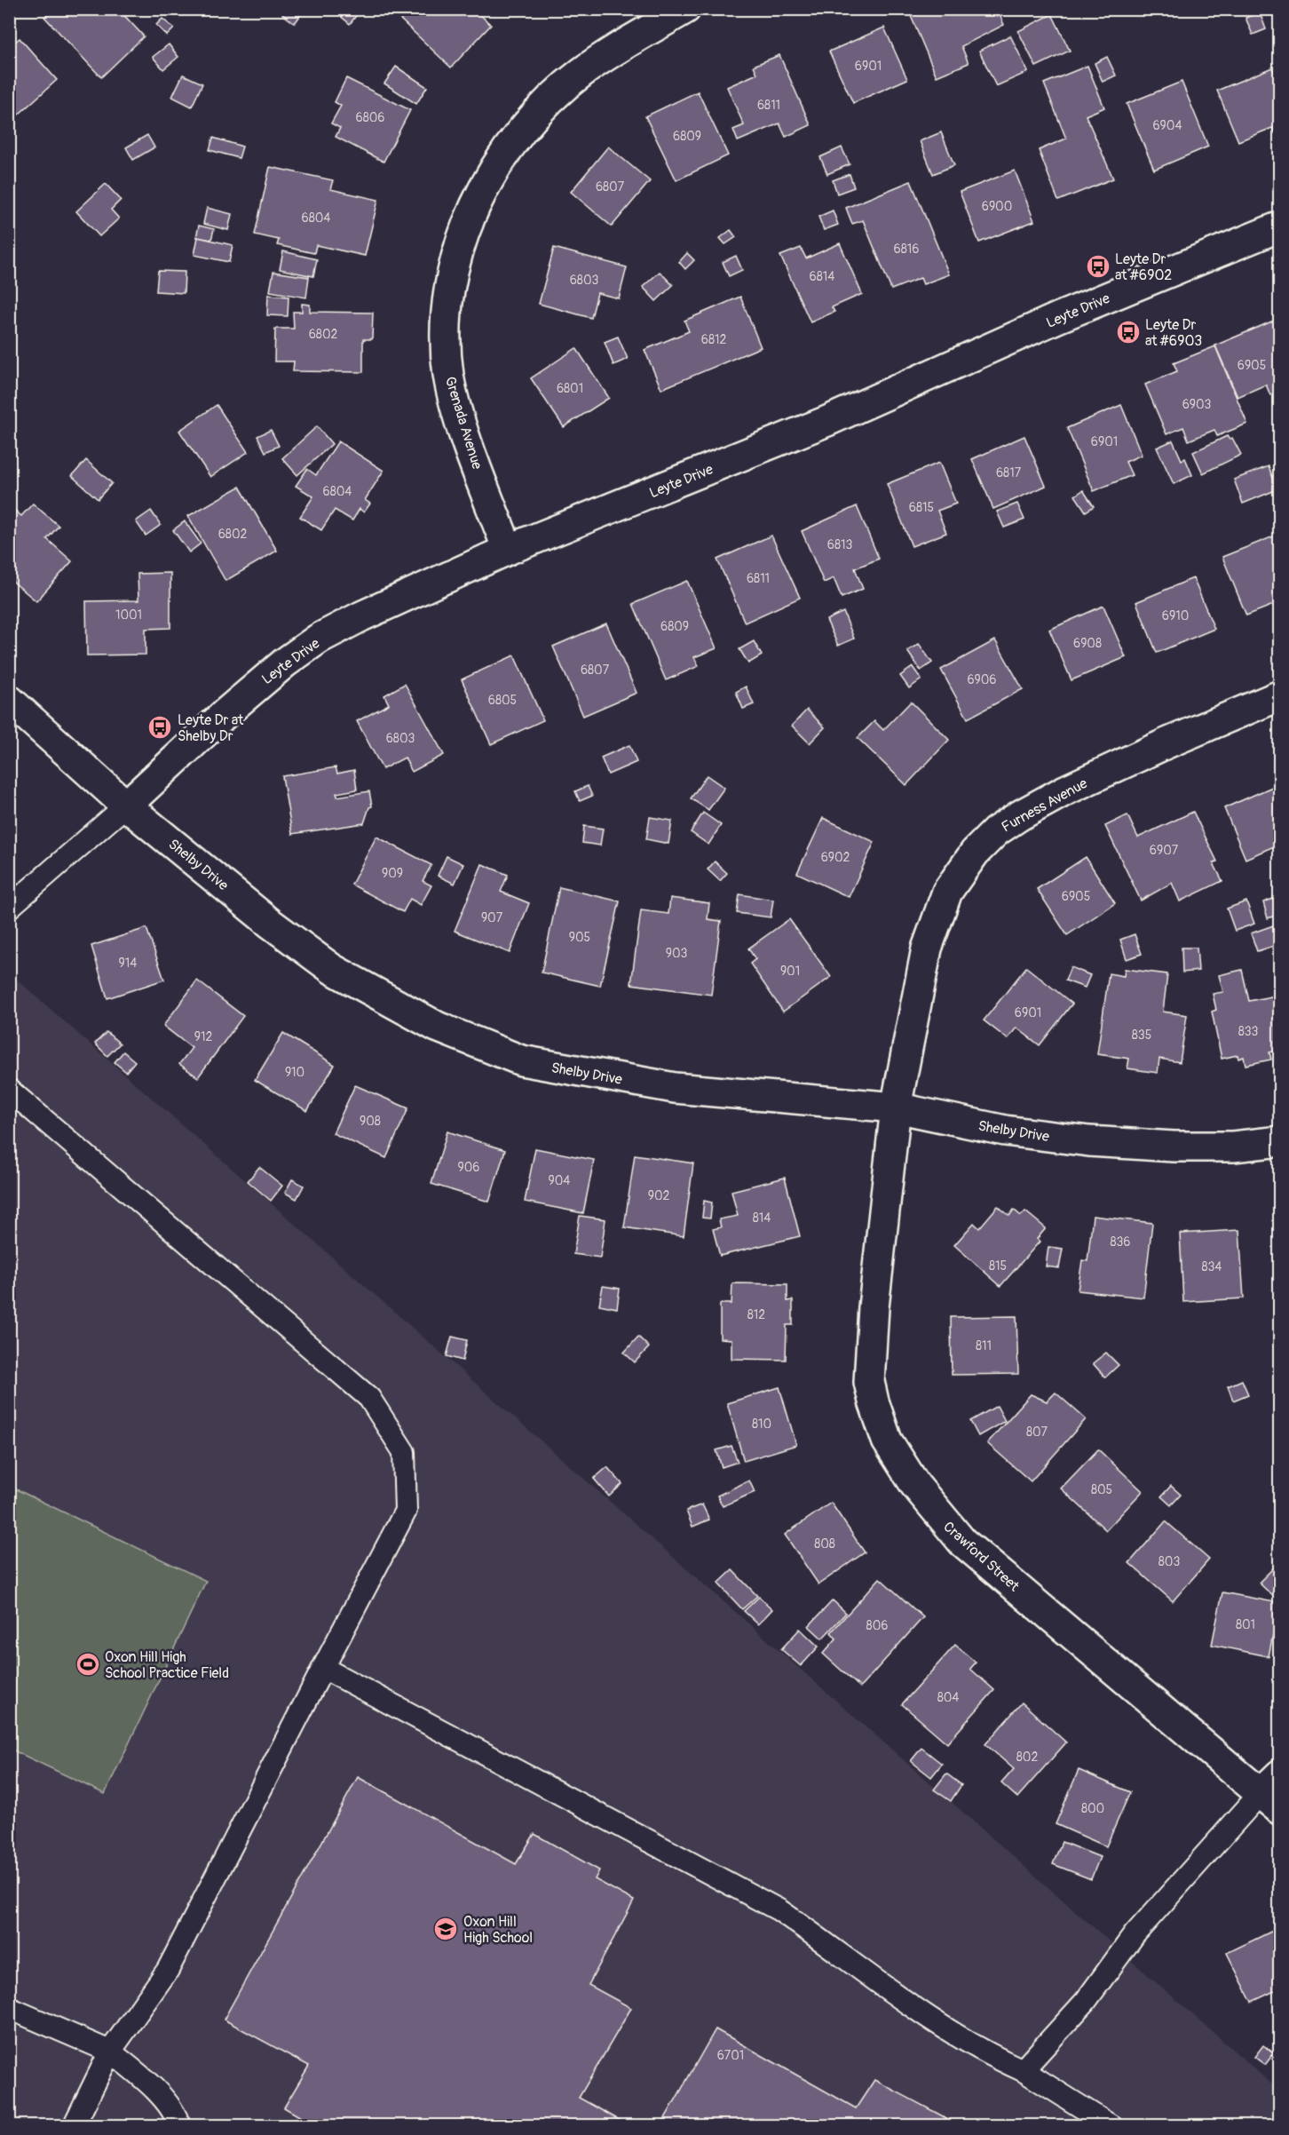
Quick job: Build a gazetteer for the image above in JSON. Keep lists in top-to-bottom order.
{
  "streets": {
    "street": [
      "Leyte Drive",
      "Grenada Avenue",
      "Furness Avenue",
      "Shelby Drive",
      "Crawford Street"
    ]
  },
  "crossings": [
    ["Leyte Drive", "Grenada Avenue"],
    ["Leyte Drive", "Shelby Drive"],
    ["Furness Avenue", "Shelby Drive"],
    ["Furness Avenue", "Crawford Street"],
    ["Shelby Drive", "Crawford Street"]
  ],
  "places": {
    "bus stop": ["Leyte Dr at #6902", "Leyte Dr at #6903", "Leyte Dr at Shelby Dr"],
    "sports": ["Oxon Hill High School Practice Field"],
    "school or university": ["Oxon Hill High School"]
  },
  "house_numbers": [
    "6901",
    "6811",
    "6806",
    "6904",
    "6809",
    "6807",
    "6900",
    "6804",
    "6816",
    "6814",
    "6803",
    "6802",
    "6812",
    "6905",
    "6801",
    "6903",
    "6901",
    "6817",
    "6804",
    "6815",
    "6802",
    "6813",
    "6811",
    "1001",
    "6910",
    "6809",
    "6908",
    "6807",
    "6906",
    "6805",
    "6803",
    "6907",
    "6902",
    "909",
    "6905",
    "907",
    "905",
    "903",
    "914",
    "901",
    "6901",
    "833",
    "835",
    "912",
    "910",
    "908",
    "906",
    "904",
    "902",
    "814",
    "836",
    "815",
    "834",
    "812",
    "811",
    "810",
    "807",
    "805",
    "808",
    "803",
    "801",
    "806",
    "804",
    "802",
    "800",
    "6701"
  ]
}
